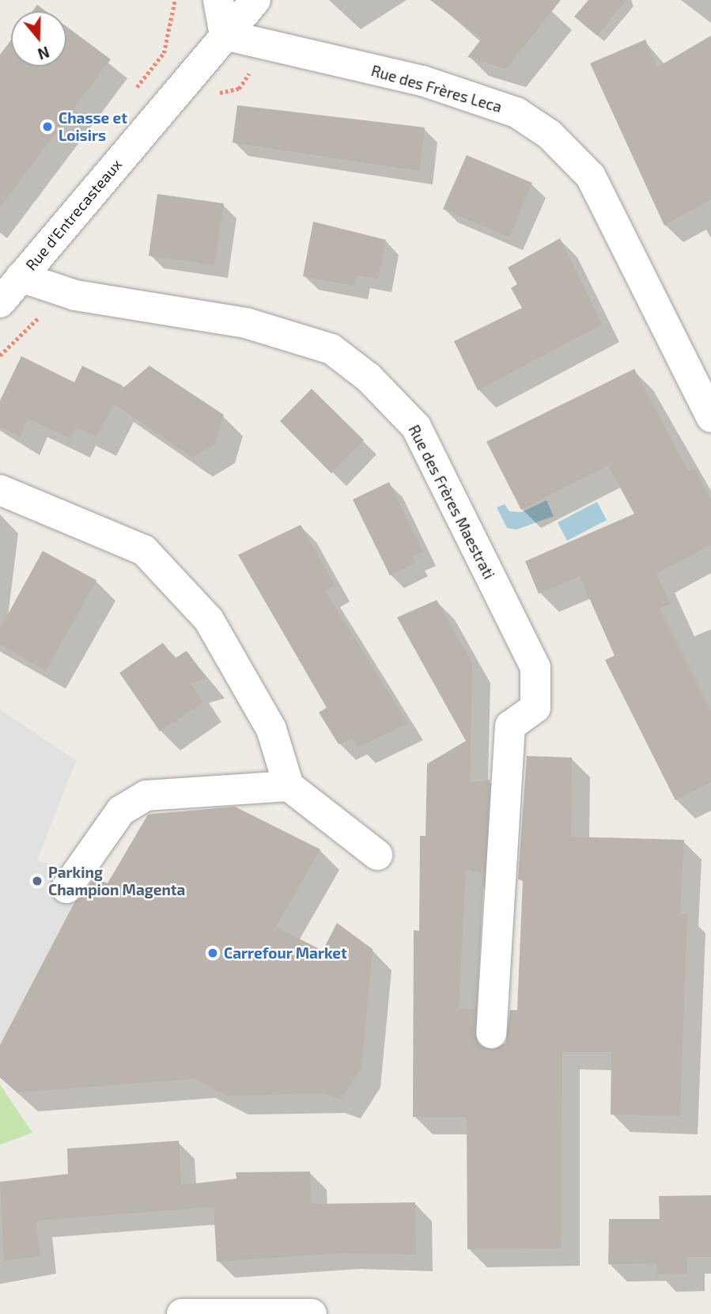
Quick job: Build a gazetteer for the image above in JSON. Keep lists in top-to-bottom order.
{
  "streets": {
    "street": ["Rue des Frères Leca", "Rue d'Entrecasteaux", "Rue des Frères Maestrati"]
  },
  "crossings": [
    ["Rue des Frères Leca", "Rue d'Entrecasteaux"],
    ["Rue d'Entrecasteaux", "Rue des Frères Maestrati"]
  ],
  "places": ["Chasse et Loisirs", "Parking Champion Magenta", "Carrefour Market"],
  "north": "bottom"
}
